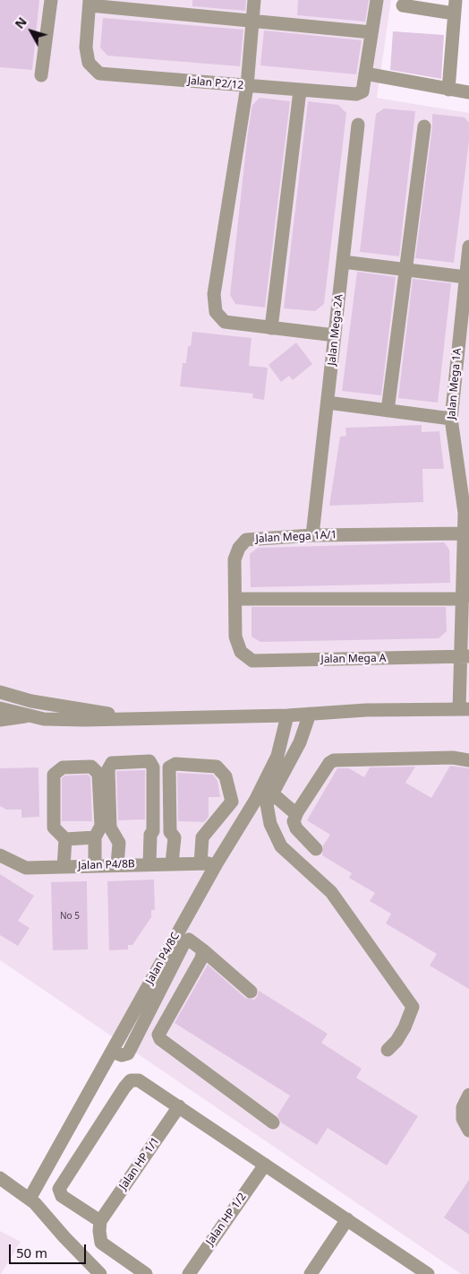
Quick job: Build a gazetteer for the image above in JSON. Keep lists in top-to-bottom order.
{
  "streets": {
    "street": [
      "Jalan P2/12",
      "Jalan Mega 2A",
      "Jalan Mega 1A",
      "Jalan Mega 1A/1",
      "Jalan Mega A",
      "Jalan P4/8B",
      "Jalan P4/8C",
      "Jalan HP 1/1",
      "Jalan HP 1/2"
    ]
  },
  "crossings": [
    ["Jalan Mega 2A", "Jalan Mega 1A/1"],
    ["Jalan Mega 1A", "Jalan Mega 1A/1"],
    ["Jalan Mega 1A", "Jalan Mega A"],
    ["Jalan Mega 1A/1", "Jalan Mega A"],
    ["Jalan P4/8B", "Jalan P4/8C"]
  ],
  "house_numbers": ["No 5"],
  "scale_bar": "50 m",
  "north": "top left"
}
